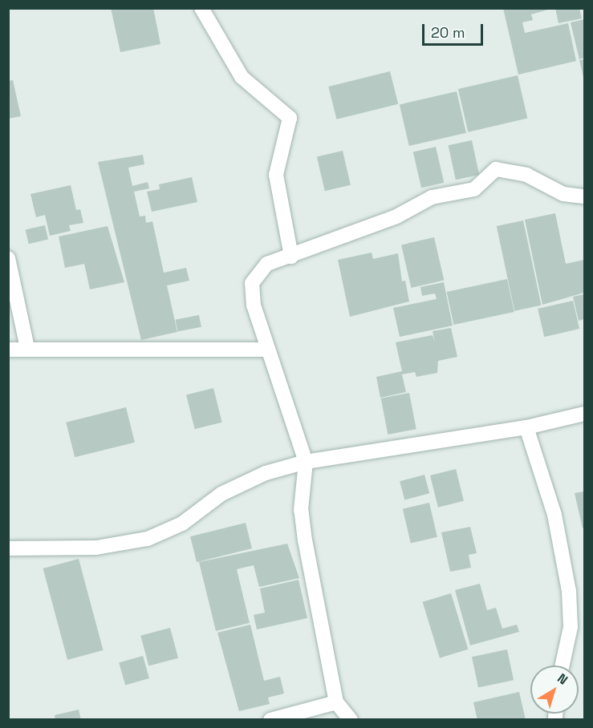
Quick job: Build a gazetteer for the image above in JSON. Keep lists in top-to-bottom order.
{
  "scale_bar": "20 m",
  "north": "top right"
}
